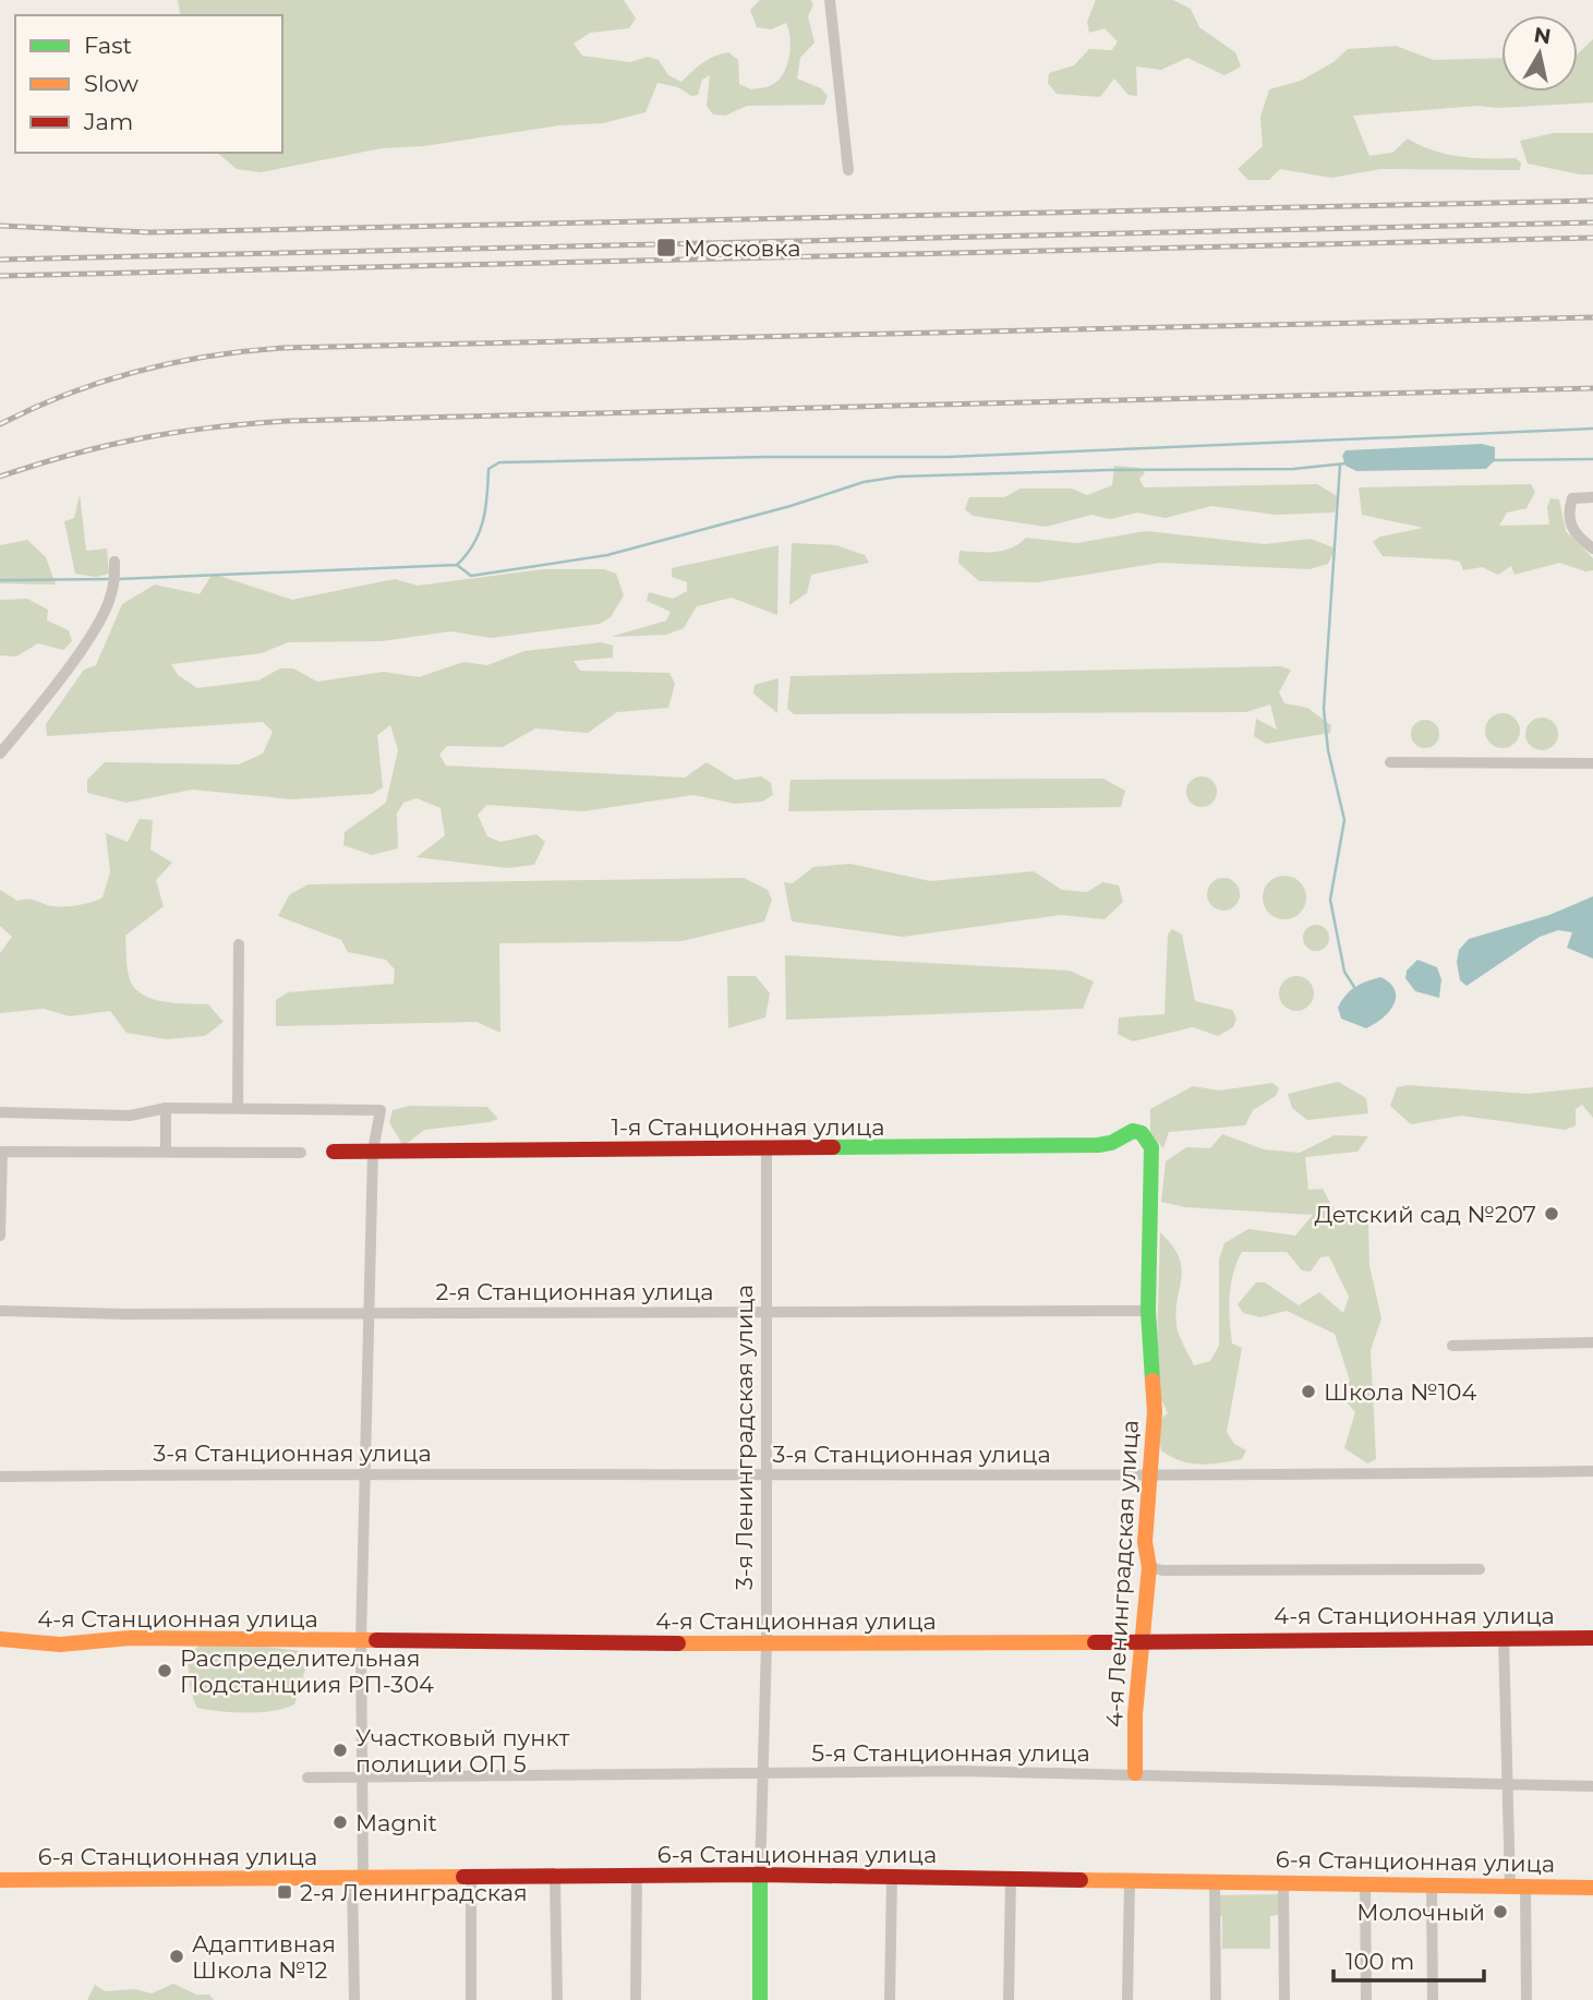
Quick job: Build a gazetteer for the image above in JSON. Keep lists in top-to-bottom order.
{
  "streets": {
    "street": [
      "1-я Станционная улица",
      "2-я Станционная улица",
      "3-я Ленинградская улица",
      "3-я Станционная улица",
      "4-я Ленинградская улица",
      "4-я Станционная улица",
      "5-я Станционная улица",
      "6-я Станционная улица"
    ]
  },
  "crossings": [
    ["1-я Станционная улица", "3-я Ленинградская улица"],
    ["1-я Станционная улица", "4-я Ленинградская улица"],
    ["2-я Станционная улица", "3-я Ленинградская улица"],
    ["2-я Станционная улица", "4-я Ленинградская улица"],
    ["3-я Ленинградская улица", "3-я Станционная улица"],
    ["3-я Ленинградская улица", "4-я Станционная улица"],
    ["3-я Ленинградская улица", "5-я Станционная улица"],
    ["3-я Ленинградская улица", "6-я Станционная улица"],
    ["3-я Станционная улица", "4-я Ленинградская улица"],
    ["4-я Ленинградская улица", "4-я Станционная улица"],
    ["4-я Ленинградская улица", "5-я Станционная улица"]
  ],
  "places": {
    "transit": ["Московка", "2-я Ленинградская"],
    "other": [
      "Детский сад №207",
      "Школа №104",
      "Распределительная Подстанциия РП-304",
      "Участковый пункт полиции ОП 5",
      "Magnit",
      "Молочный",
      "Адаптивная Школа №12"
    ]
  },
  "legend": ["Fast", "Slow", "Jam"],
  "scale_bar": "100 m",
  "north": "top"
}
